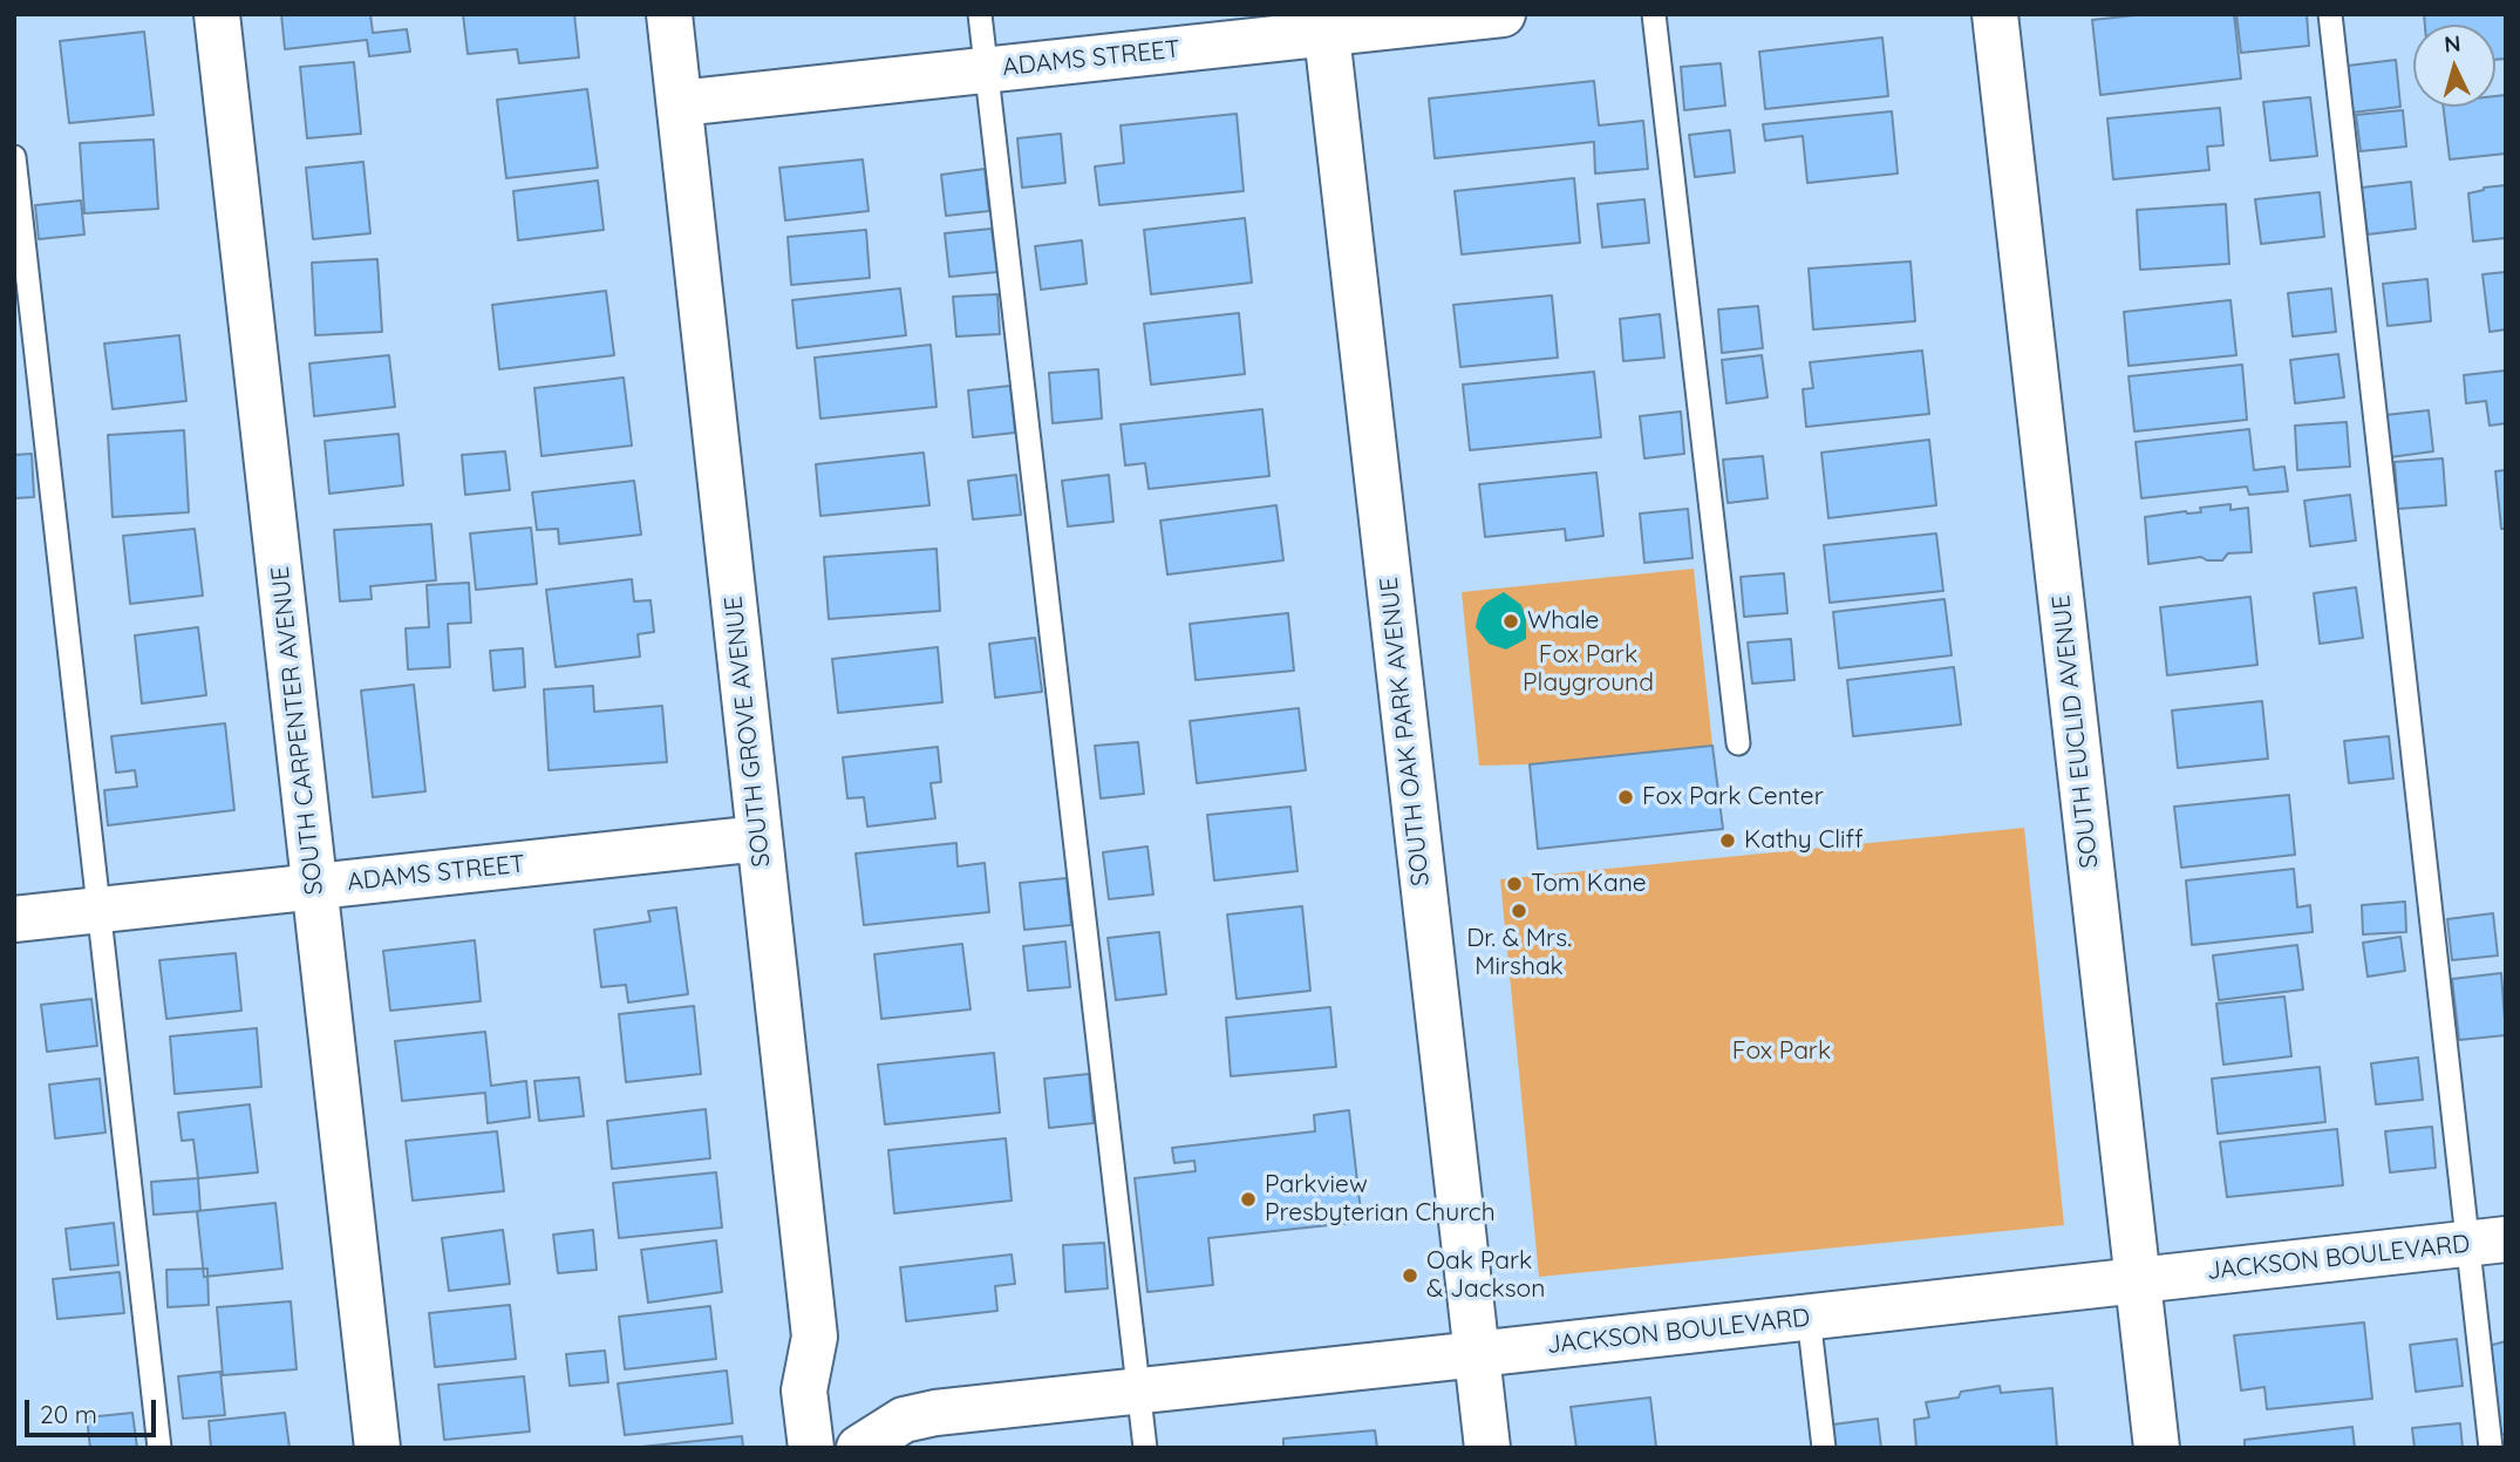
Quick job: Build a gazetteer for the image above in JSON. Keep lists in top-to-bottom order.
{
  "streets": {
    "street": [
      "ADAMS STREET",
      "SOUTH CARPENTER AVENUE",
      "SOUTH GROVE AVENUE",
      "SOUTH OAK PARK AVENUE",
      "SOUTH EUCLID AVENUE",
      "JACKSON BOULEVARD"
    ]
  },
  "crossings": [
    ["ADAMS STREET", "SOUTH CARPENTER AVENUE"],
    ["ADAMS STREET", "SOUTH GROVE AVENUE"],
    ["ADAMS STREET", "SOUTH OAK PARK AVENUE"],
    ["SOUTH OAK PARK AVENUE", "JACKSON BOULEVARD"],
    ["SOUTH EUCLID AVENUE", "JACKSON BOULEVARD"]
  ],
  "parks": ["Fox Park Playground", "Fox Park"],
  "places": [
    "Whale",
    "Fox Park Center",
    "Kathy Cliff",
    "Tom Kane",
    "Dr. & Mrs. Mirshak",
    "Parkview Presbyterian Church",
    "Oak Park & Jackson"
  ],
  "scale_bar": "20 m",
  "north": "top"
}
